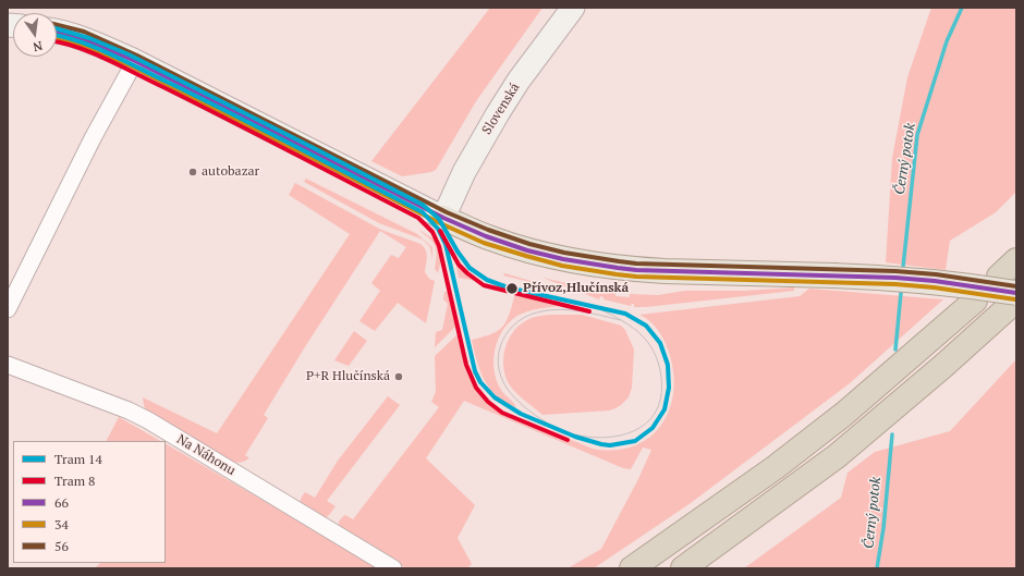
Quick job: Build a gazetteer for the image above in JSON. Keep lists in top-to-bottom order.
{
  "streets": {
    "street": ["Slovenská", "Na Náhonu"]
  },
  "water": ["Černý potok"],
  "places": ["autobazar", "Přívoz,Hlučínská", "P+R Hlučínská"],
  "lines": [
    "transit line 56",
    "tram line 14",
    "transit line 66",
    "transit line 34",
    "tram line 8"
  ],
  "legend": [
    "Tram 14",
    "Tram 8",
    "66",
    "34",
    "56"
  ],
  "north": "bottom"
}
